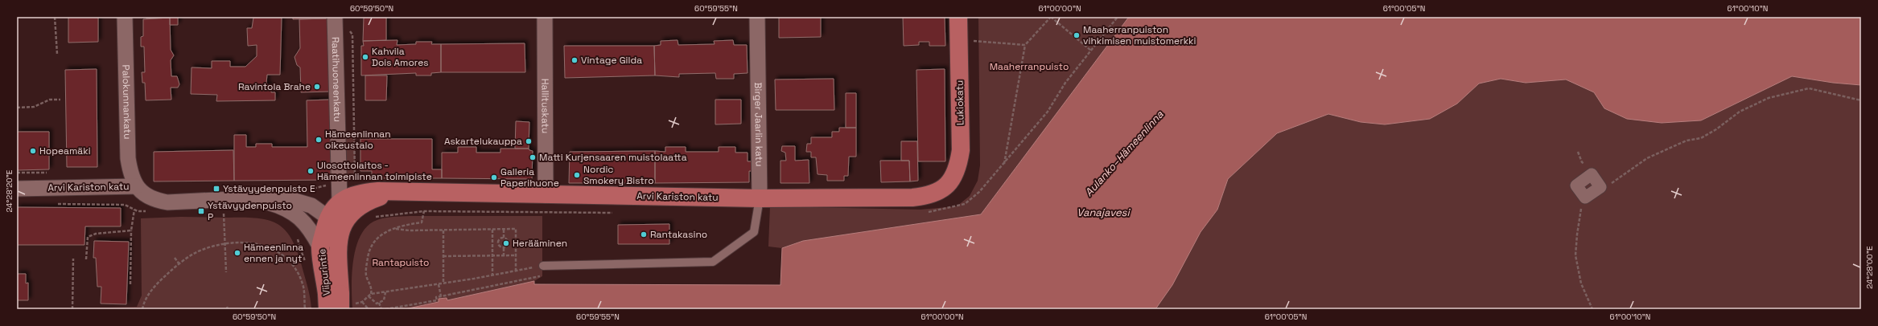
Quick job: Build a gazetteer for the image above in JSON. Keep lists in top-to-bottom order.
{
  "streets": {
    "main road": ["Lukiokatu", "Arvi Kariston katu", "Viipurintie"],
    "street": [
      "Raatihuoneenkatu",
      "Palokunnankatu",
      "Hallituskatu",
      "Birger Jaarlin katu"
    ]
  },
  "crossings": [
    ["Raatihuoneenkatu", "Arvi Kariston katu"],
    ["Raatihuoneenkatu", "Viipurintie"],
    ["Palokunnankatu", "Arvi Kariston katu"],
    ["Lukiokatu", "Arvi Kariston katu"],
    ["Hallituskatu", "Arvi Kariston katu"],
    ["Birger Jaarlin katu", "Arvi Kariston katu"],
    ["Arvi Kariston katu", "Viipurintie"]
  ],
  "water": ["Aulanko–Hämeenlinna", "Vanajavesi"],
  "parks": ["Maaherranpuisto", "Rantapuisto"],
  "places": {
    "other": [
      "Maaherranpuiston vihkimisen muistomerkki",
      "Kahvila Dois Amores",
      "Vintage Gilda",
      "Ravintola Brahe",
      "Hämeenlinnan oikeustalo",
      "Askartelukauppa",
      "Hopeamäki",
      "Matti Kurjensaaren muistolaatta",
      "Ulosottolaitos - Hämeenlinnan toimipiste",
      "Nordic Smokery Bistro",
      "Galleria Paperihuone",
      "Rantakasino",
      "Herääminen",
      "Hämeenlinna ennen ja nyt"
    ],
    "transit": ["Ystävyydenpuisto E", "Ystävyydenpuisto P"]
  },
  "coordinates": [
    "60°59'50\"N",
    "60°59'55\"N",
    "61°00'00\"N",
    "61°00'05\"N",
    "61°00'10\"N",
    "24°28'20\"E",
    "24°28'00\"E"
  ]
}
